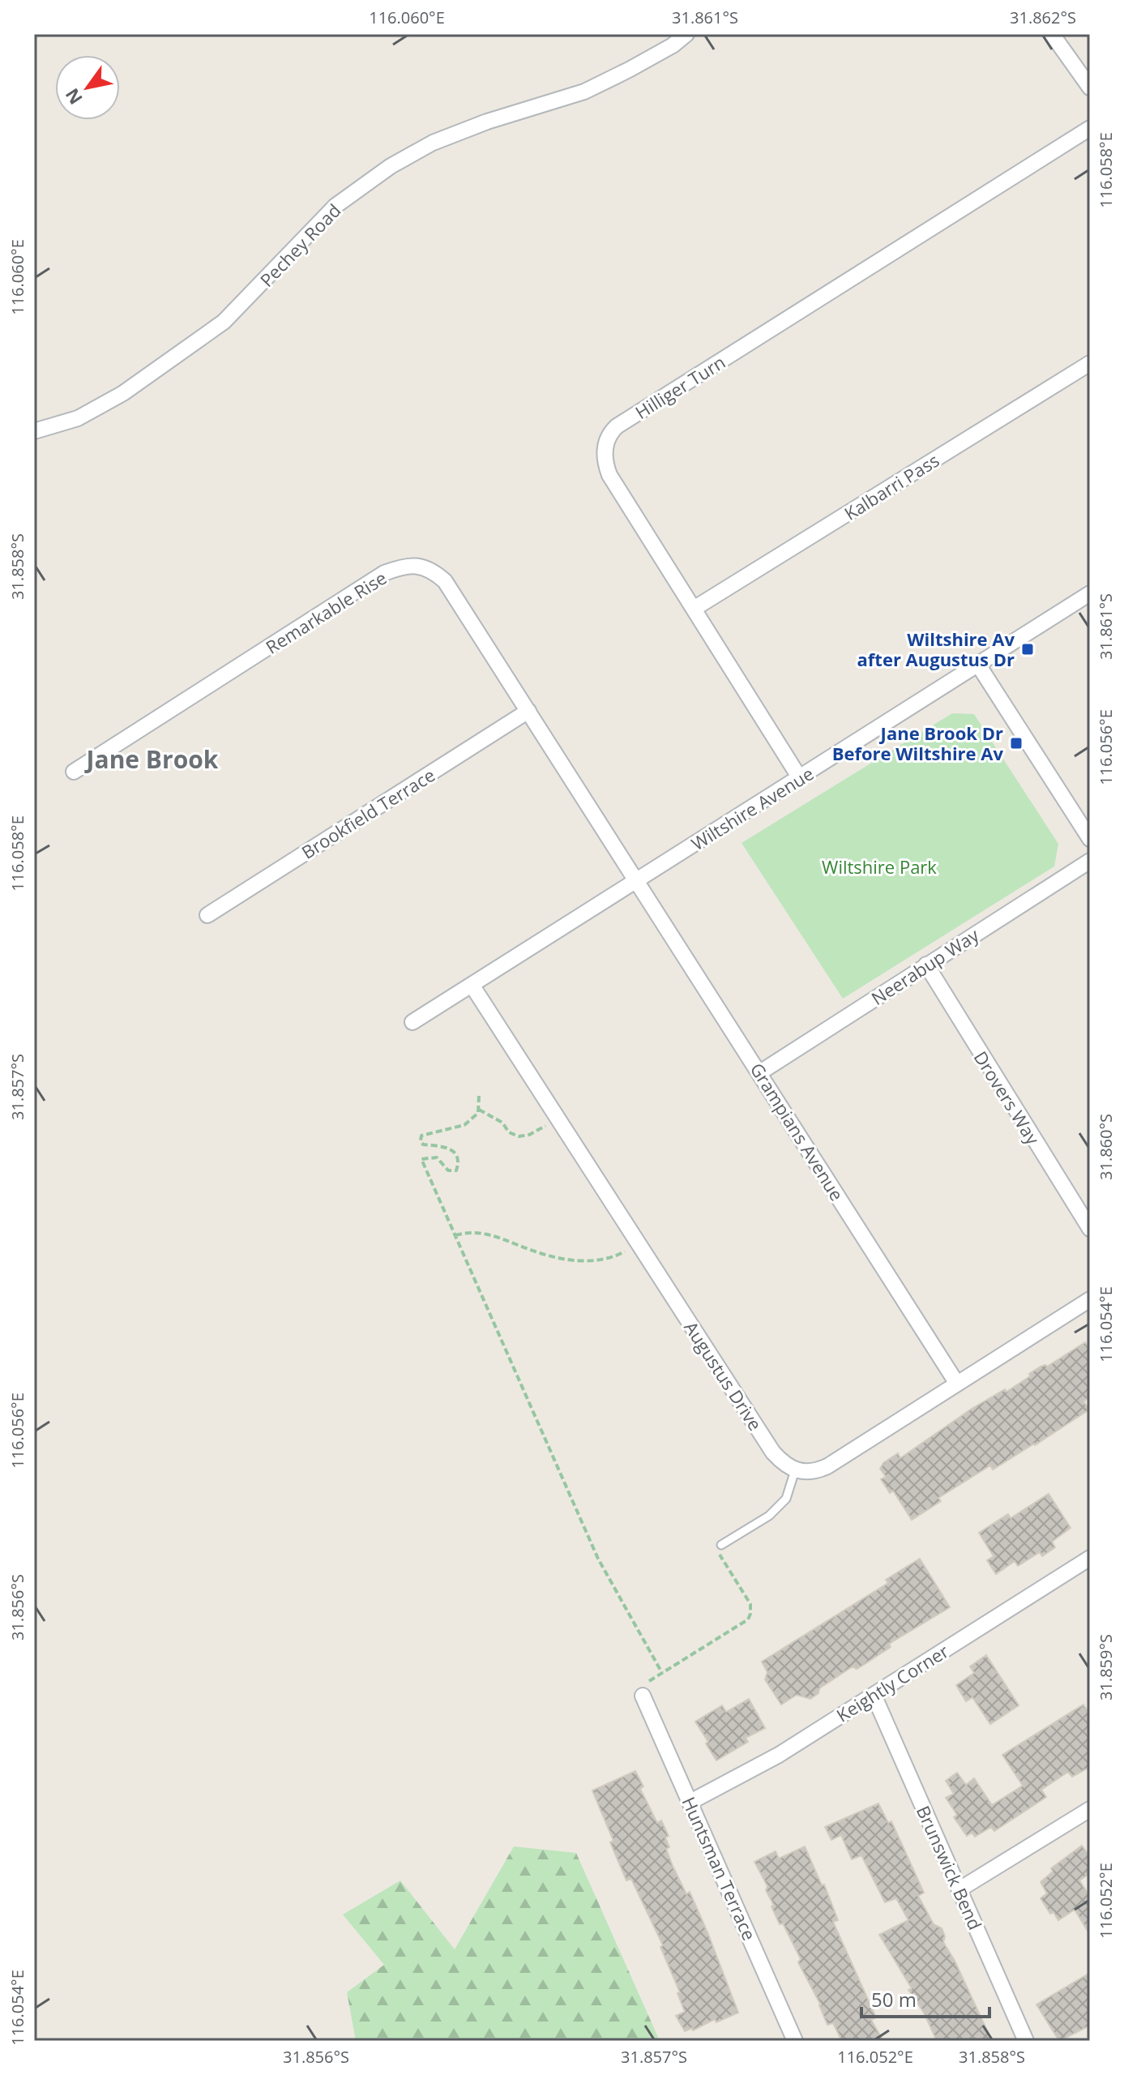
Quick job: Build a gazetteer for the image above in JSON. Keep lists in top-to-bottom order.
{
  "streets": {
    "street": [
      "Pechey Road",
      "Hilliger Turn",
      "Kalbarri Pass",
      "Remarkable Rise",
      "Wiltshire Avenue",
      "Brookfield Terrace",
      "Neerabup Way",
      "Drovers Way",
      "Grampians Avenue",
      "Augustus Drive",
      "Keightly Corner",
      "Brunswick Bend",
      "Huntsman Terrace"
    ]
  },
  "crossings": [
    ["Hilliger Turn", "Kalbarri Pass"],
    ["Hilliger Turn", "Wiltshire Avenue"],
    ["Remarkable Rise", "Wiltshire Avenue"],
    ["Remarkable Rise", "Brookfield Terrace"],
    ["Remarkable Rise", "Grampians Avenue"],
    ["Wiltshire Avenue", "Grampians Avenue"],
    ["Wiltshire Avenue", "Augustus Drive"],
    ["Neerabup Way", "Drovers Way"],
    ["Neerabup Way", "Grampians Avenue"],
    ["Keightly Corner", "Brunswick Bend"],
    ["Keightly Corner", "Huntsman Terrace"]
  ],
  "districts": ["Jane Brook"],
  "parks": ["Wiltshire Park"],
  "places": {
    "transit": ["Wiltshire Av after Augustus Dr", "Jane Brook Dr Before Wiltshire Av"]
  },
  "scale_bar": "50 m",
  "north": "bottom left",
  "coordinates": [
    "116.060°E",
    "31.861°S",
    "31.862°S",
    "116.058°E",
    "31.858°S",
    "116.056°E",
    "31.857°S",
    "31.860°S",
    "116.054°E",
    "31.856°S",
    "31.859°S",
    "116.052°E"
  ]
}
